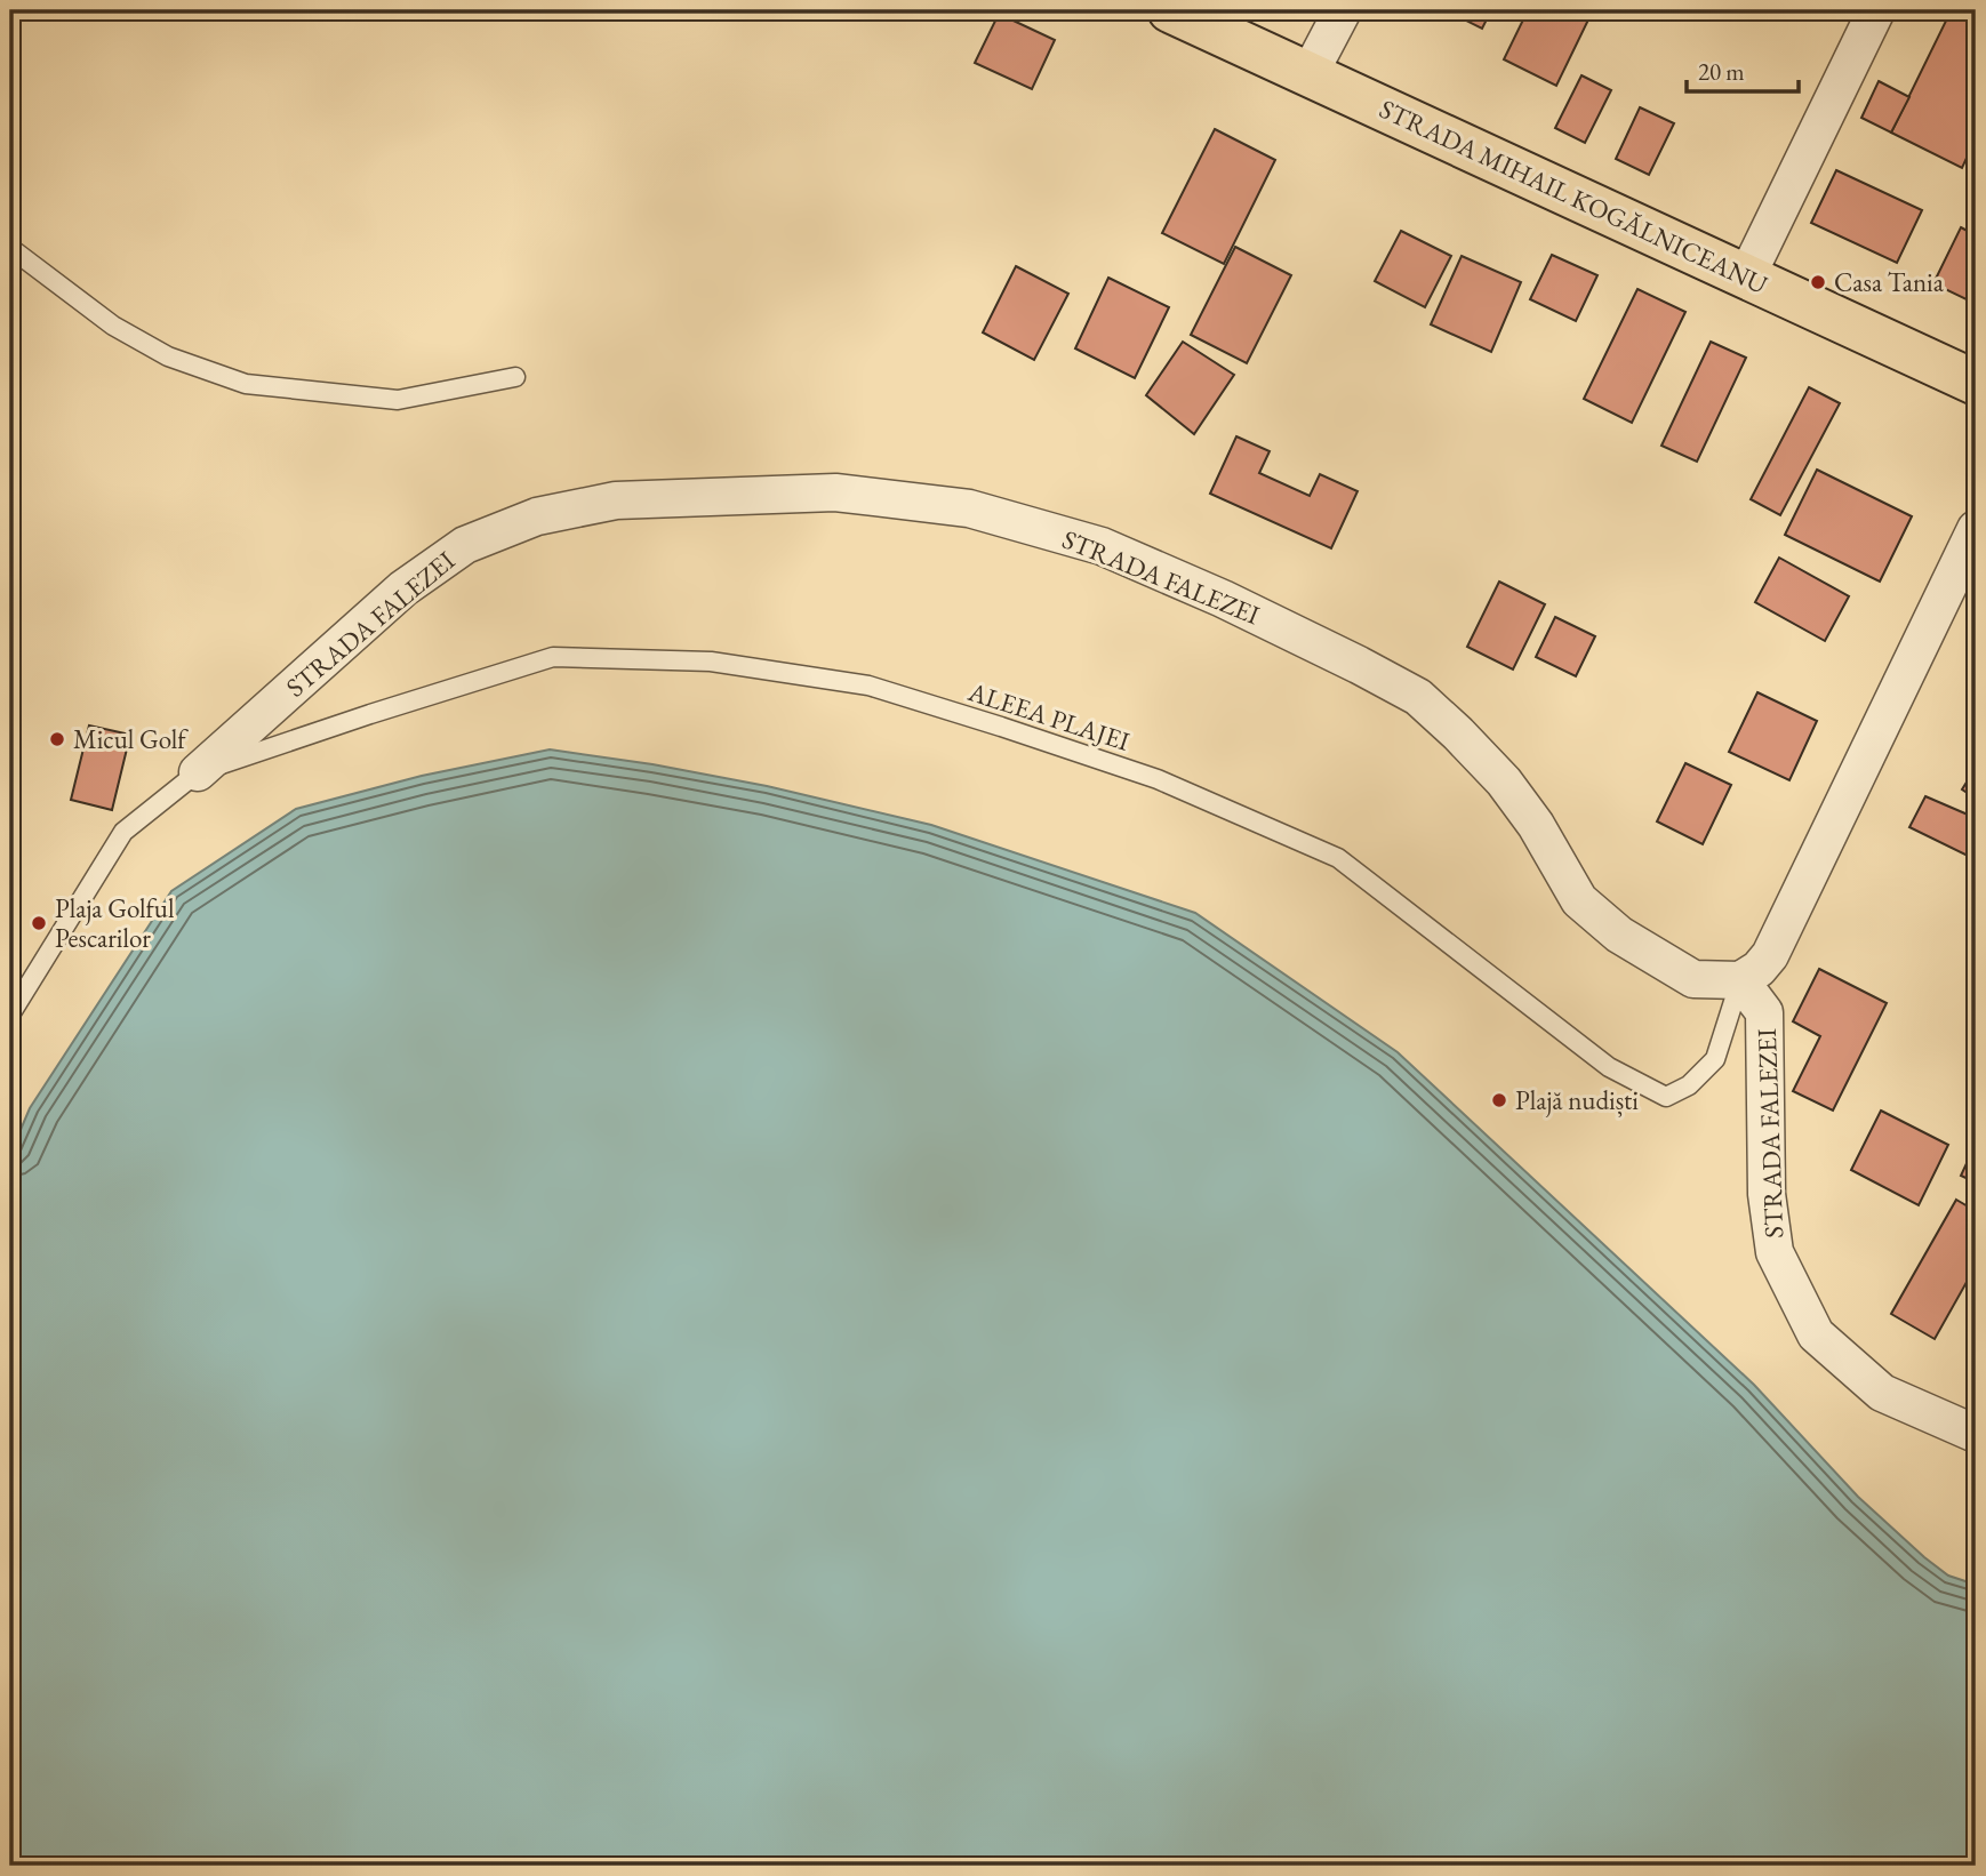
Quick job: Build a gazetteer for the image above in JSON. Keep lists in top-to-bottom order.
{
  "streets": {
    "highway": ["STRADA MIHAIL KOGĂLNICEANU"],
    "street": ["STRADA FALEZEI"],
    "lane": ["ALEEA PLAJEI"]
  },
  "crossings": [
    ["STRADA FALEZEI", "ALEEA PLAJEI"]
  ],
  "places": [
    "Casa Tania",
    "Micul Golf",
    "Plaja Golful Pescarilor",
    "Plajă nudiști"
  ],
  "scale_bar": "20 m"
}
